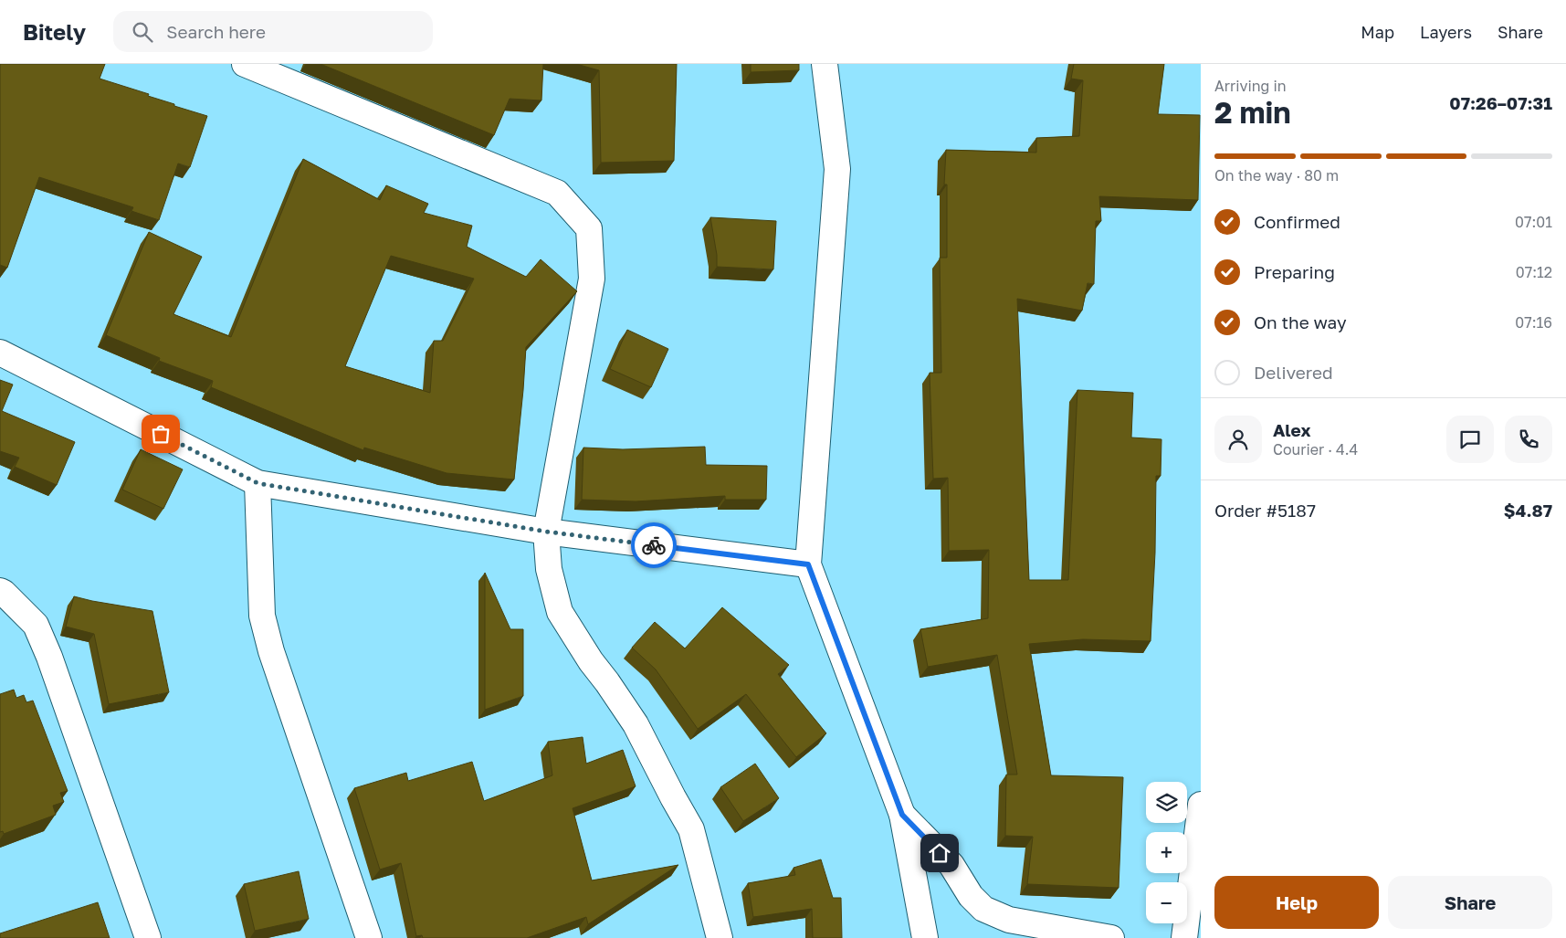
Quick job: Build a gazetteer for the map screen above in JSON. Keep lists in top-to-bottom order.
{
  "page": {
    "header": "Bitely",
    "search": "Search here",
    "nav": ["Map", "Layers", "Share"],
    "heading": ["2 min", "Arriving in", "07:26–07:31"],
    "panel": [
      "Alex",
      "Courier · 4.4",
      "Order #5187",
      "$4.87"
    ],
    "bar": "On the way · 80 m",
    "list": [
      ["Confirmed", "07:01"],
      ["Preparing", "07:12"],
      ["On the way", "07:16"],
      "Delivered"
    ],
    "map_buttons": ["+", "−"],
    "buttons": ["Help", "Share"]
  }
}
